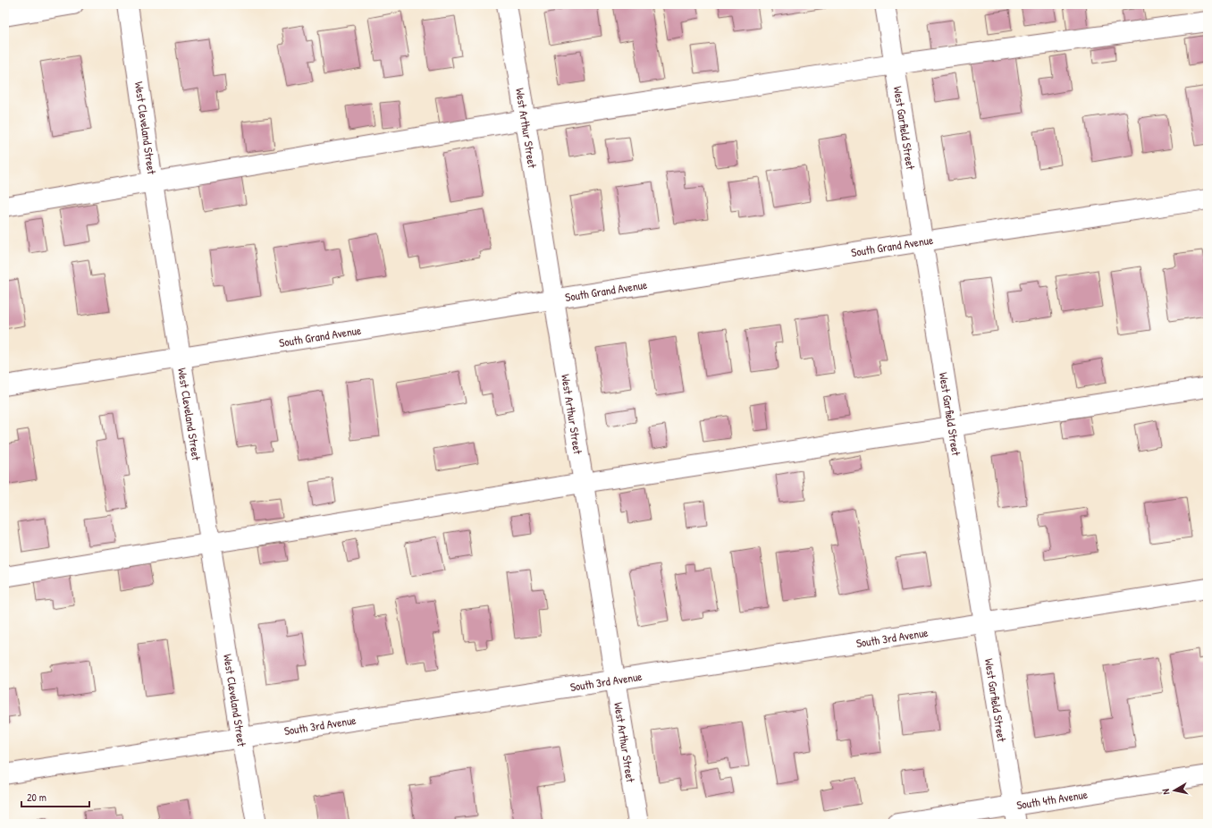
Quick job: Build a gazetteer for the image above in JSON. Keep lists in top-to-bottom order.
{
  "streets": {
    "street": [
      "West Cleveland Street",
      "West Arthur Street",
      "West Garfield Street",
      "South Grand Avenue",
      "South 3rd Avenue",
      "South 4th Avenue"
    ]
  },
  "crossings": [
    ["West Cleveland Street", "South Grand Avenue"],
    ["West Cleveland Street", "South 3rd Avenue"],
    ["West Arthur Street", "South Grand Avenue"],
    ["West Arthur Street", "South 3rd Avenue"],
    ["West Garfield Street", "South Grand Avenue"],
    ["West Garfield Street", "South 3rd Avenue"],
    ["West Garfield Street", "South 4th Avenue"]
  ],
  "scale_bar": "20 m",
  "north": "left"
}
